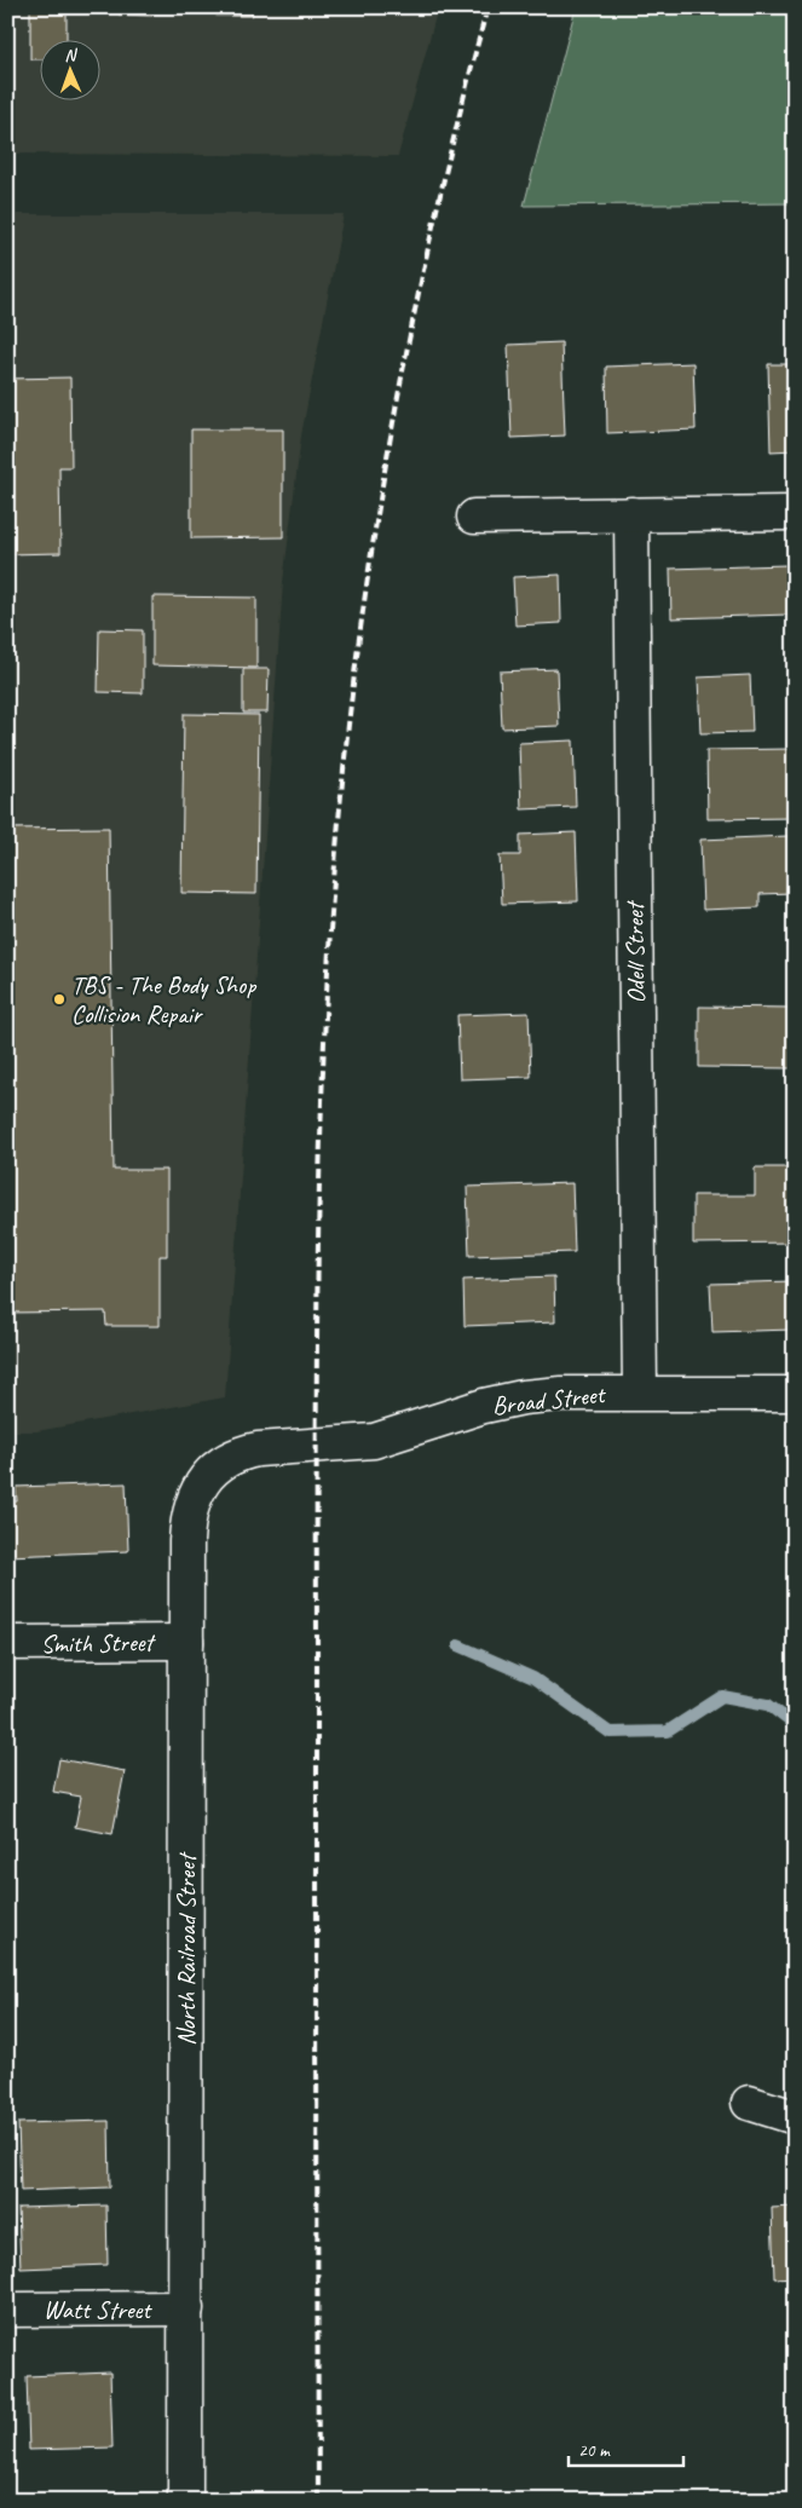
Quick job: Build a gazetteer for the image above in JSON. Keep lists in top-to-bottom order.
{
  "streets": {
    "street": [
      "Odell Street",
      "Broad Street",
      "Smith Street",
      "North Railroad Street",
      "Watt Street"
    ]
  },
  "crossings": [
    ["Odell Street", "Broad Street"],
    ["Broad Street", "North Railroad Street"],
    ["Smith Street", "North Railroad Street"],
    ["North Railroad Street", "Watt Street"]
  ],
  "places": ["TBS - The Body Shop Collision Repair"],
  "scale_bar": "20 m",
  "north": "top"
}
